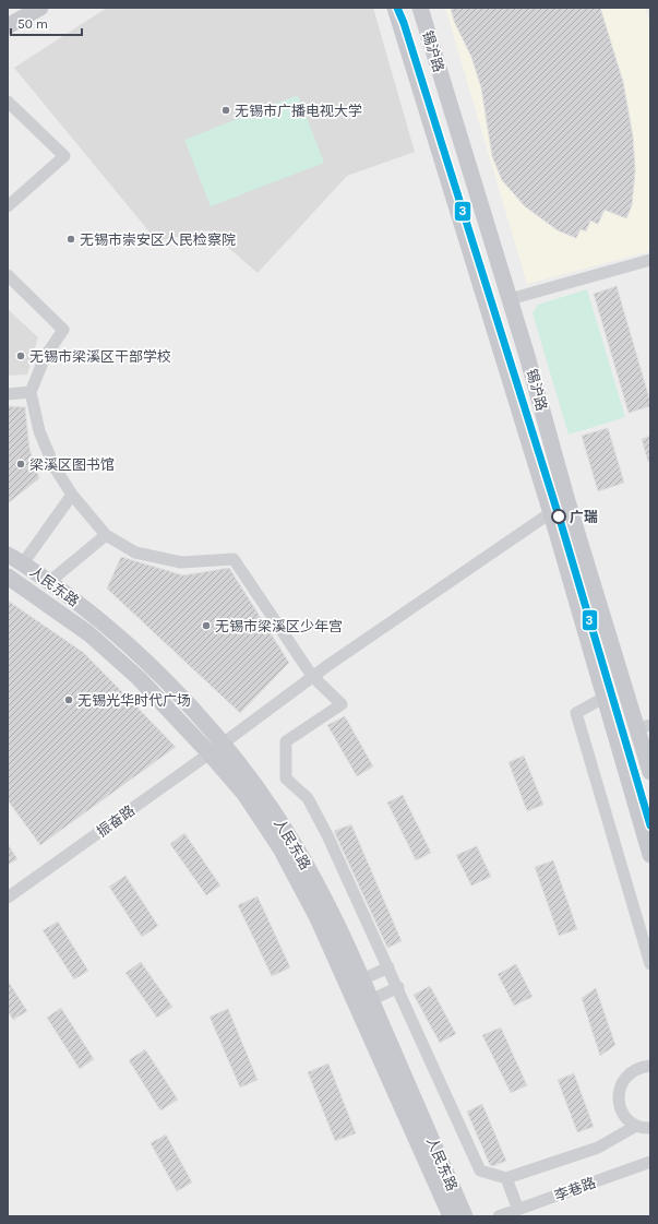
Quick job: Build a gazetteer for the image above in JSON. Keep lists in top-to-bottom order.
{
  "streets": {
    "main road": ["锡沪路", "人民东路"],
    "street": ["振奋路", "李巷路"]
  },
  "crossings": [
    ["锡沪路", "振奋路"],
    ["人民东路", "振奋路"]
  ],
  "places": [
    "无锡市广播电视大学",
    "无锡市崇安区人民检察院",
    "无锡市梁溪区干部学校",
    "梁溪区图书馆",
    "广瑞",
    "无锡市梁溪区少年宫",
    "无锡光华时代广场"
  ],
  "lines": ["transit line 3"],
  "scale_bar": "50 m"
}
